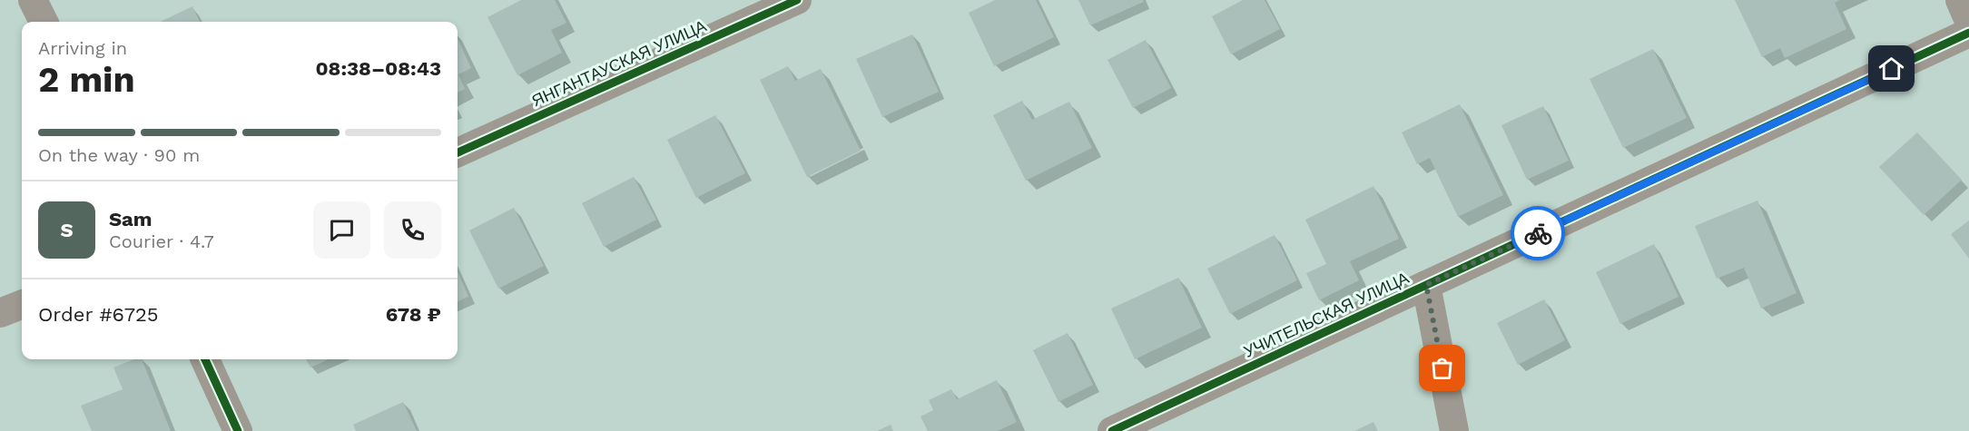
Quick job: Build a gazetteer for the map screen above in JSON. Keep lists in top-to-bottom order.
{
  "streets": {
    "street": ["ЯНГАНТАУСКАЯ УЛИЦА", "УЧИТЕЛЬСКАЯ УЛИЦА"]
  },
  "page": {
    "heading": ["2 min", "Arriving in", "08:38–08:43"],
    "panel": [
      "Sam",
      "Courier · 4.7",
      "Order #6725",
      "678 ₽"
    ],
    "bar": "On the way · 90 m",
    "round": "S"
  }
}
